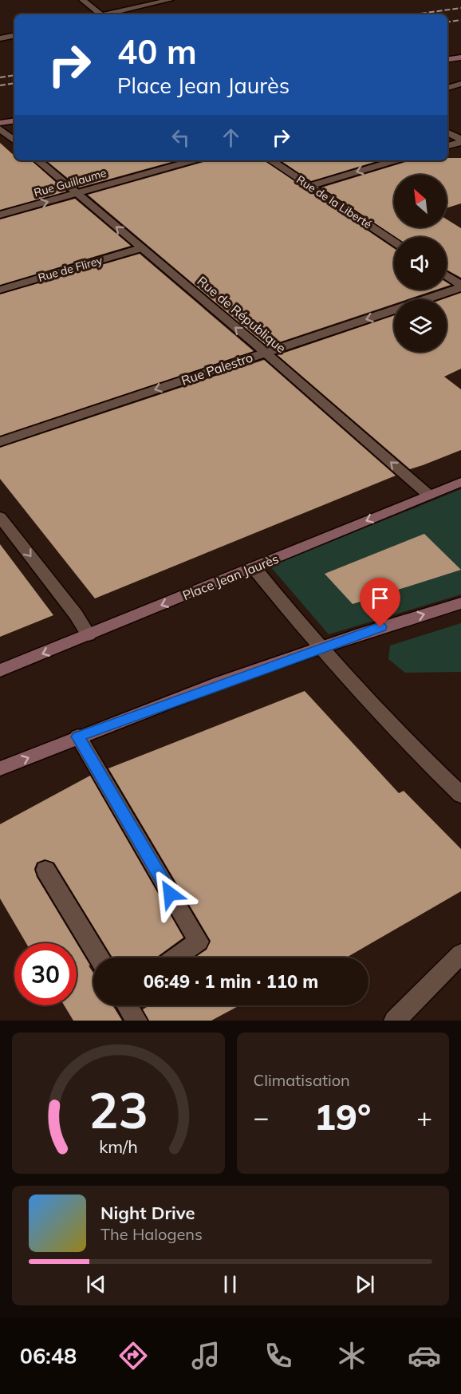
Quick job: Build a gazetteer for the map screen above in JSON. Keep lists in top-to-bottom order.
{
  "streets": {
    "main road": ["Place Jean Jaurès"],
    "street": [
      "Rue Guillaume",
      "Rue de la Liberté",
      "Rue de Flirey",
      "Rue de République",
      "Rue Palestro"
    ]
  },
  "crossings": [
    ["Rue Guillaume", "Rue de République"],
    ["Rue de Flirey", "Rue de République"],
    ["Rue de République", "Rue Palestro"],
    ["Rue de République", "Place Jean Jaurès"]
  ],
  "one_way": ["Rue Guillaume", "Rue de République", "Rue Palestro"],
  "north": "top left",
  "page": {
    "turn": ["40 m", "Place Jean Jaurès"],
    "limit": "30",
    "trip": "06:49 · 1 min · 110 m",
    "tile": "Climatisation",
    "heat": ["−", "19°", "+"],
    "song": ["Night Drive", "The Halogens"],
    "tabs": "06:48",
    "gauge": ["23", "km/h"]
  }
}
